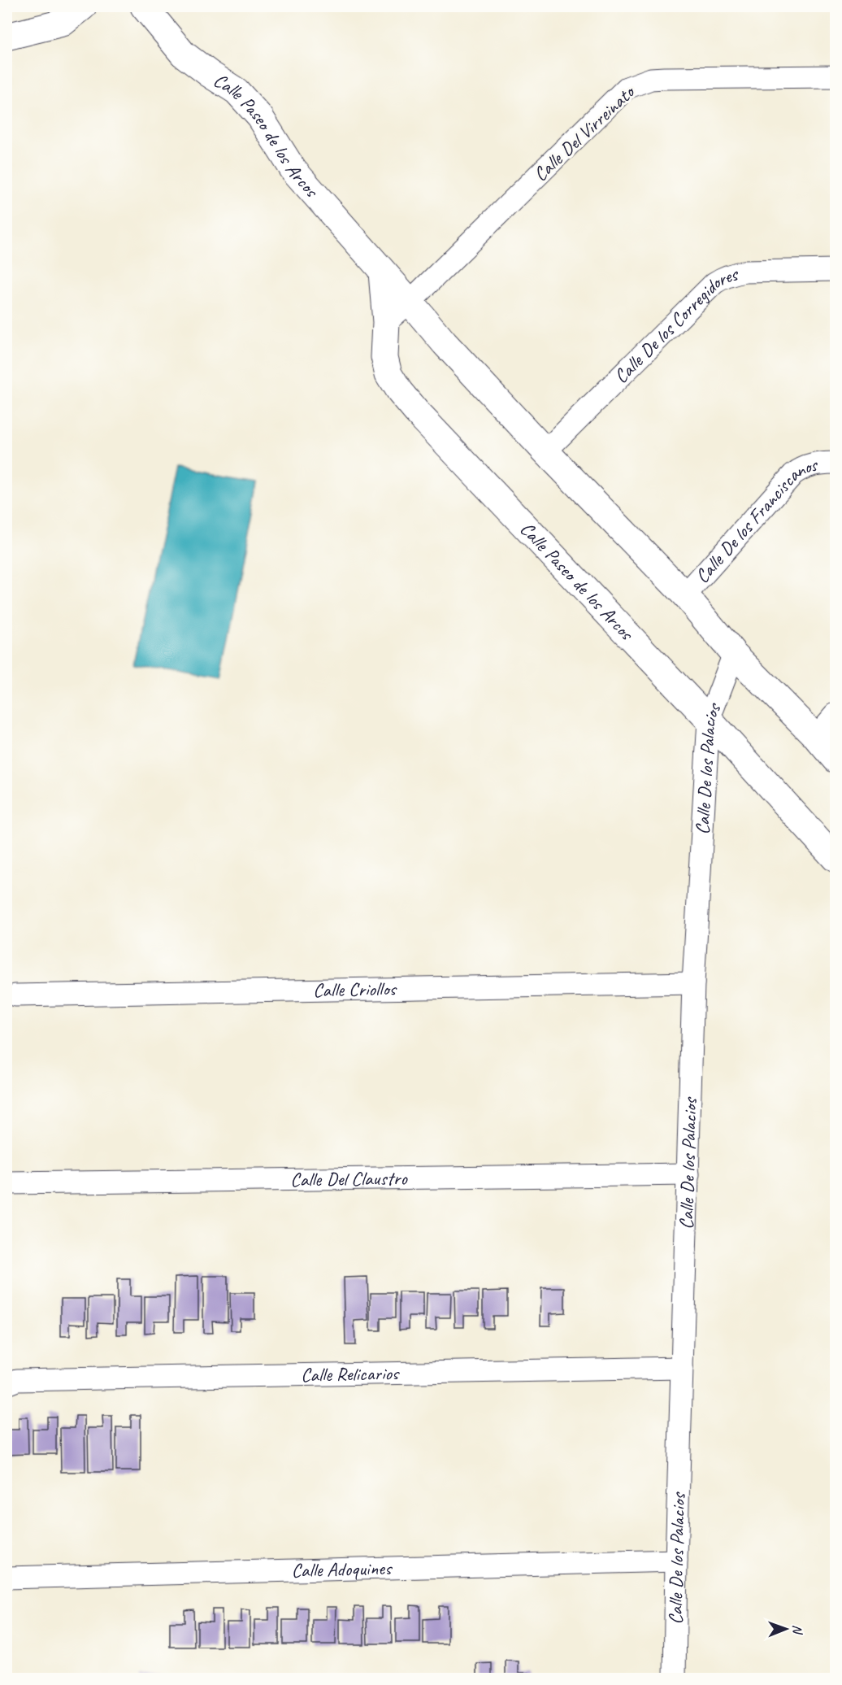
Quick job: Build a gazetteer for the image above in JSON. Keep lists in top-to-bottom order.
{
  "streets": {
    "street": [
      "Calle Del Virreinato",
      "Calle Paseo de los Arcos",
      "Calle De los Corregidores",
      "Calle De los Franciscanos",
      "Calle De los Palacios",
      "Calle Criollos",
      "Calle Del Claustro",
      "Calle Relicarios",
      "Calle Adoquines"
    ]
  },
  "crossings": [
    ["Calle Del Virreinato", "Calle Paseo de los Arcos"],
    ["Calle Paseo de los Arcos", "Calle De los Corregidores"],
    ["Calle Paseo de los Arcos", "Calle De los Franciscanos"],
    ["Calle Paseo de los Arcos", "Calle De los Palacios"],
    ["Calle De los Palacios", "Calle Criollos"],
    ["Calle De los Palacios", "Calle Del Claustro"],
    ["Calle De los Palacios", "Calle Relicarios"],
    ["Calle De los Palacios", "Calle Adoquines"]
  ],
  "north": "right"
}
